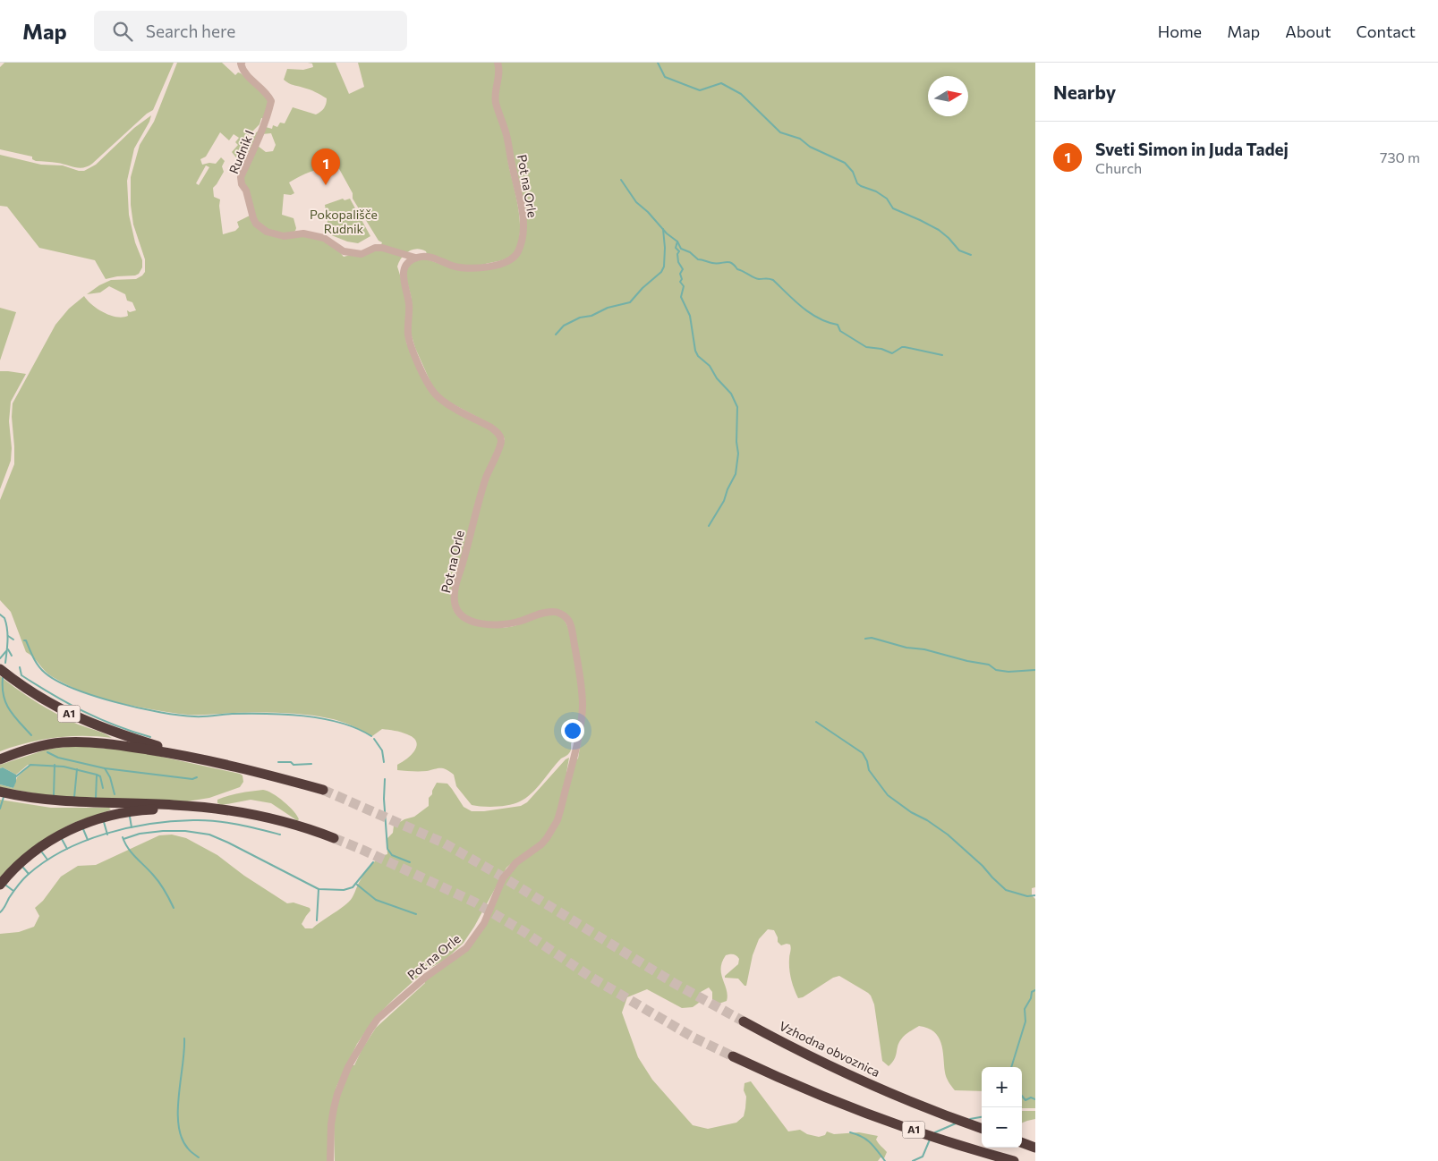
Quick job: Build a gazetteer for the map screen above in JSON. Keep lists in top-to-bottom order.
{
  "streets": {
    "highway": ["A1", "Vzhodna obvoznica"],
    "street": ["Rudnik I", "Pot na Orle"]
  },
  "crossings": [
    ["Rudnik I", "Pot na Orle"]
  ],
  "parks": ["Pokopališče Rudnik"],
  "north": "right",
  "page": {
    "header": "Map",
    "search": "Search here",
    "nav": [
      "Home",
      "Map",
      "About",
      "Contact"
    ],
    "heading": "Nearby",
    "list": [
      {
        "mark": "1",
        "name": "Sveti Simon in Juda Tadej",
        "note": "Church",
        "value": "730 m"
      }
    ],
    "pins": "1",
    "map_buttons": ["+", "−"]
  }
}
